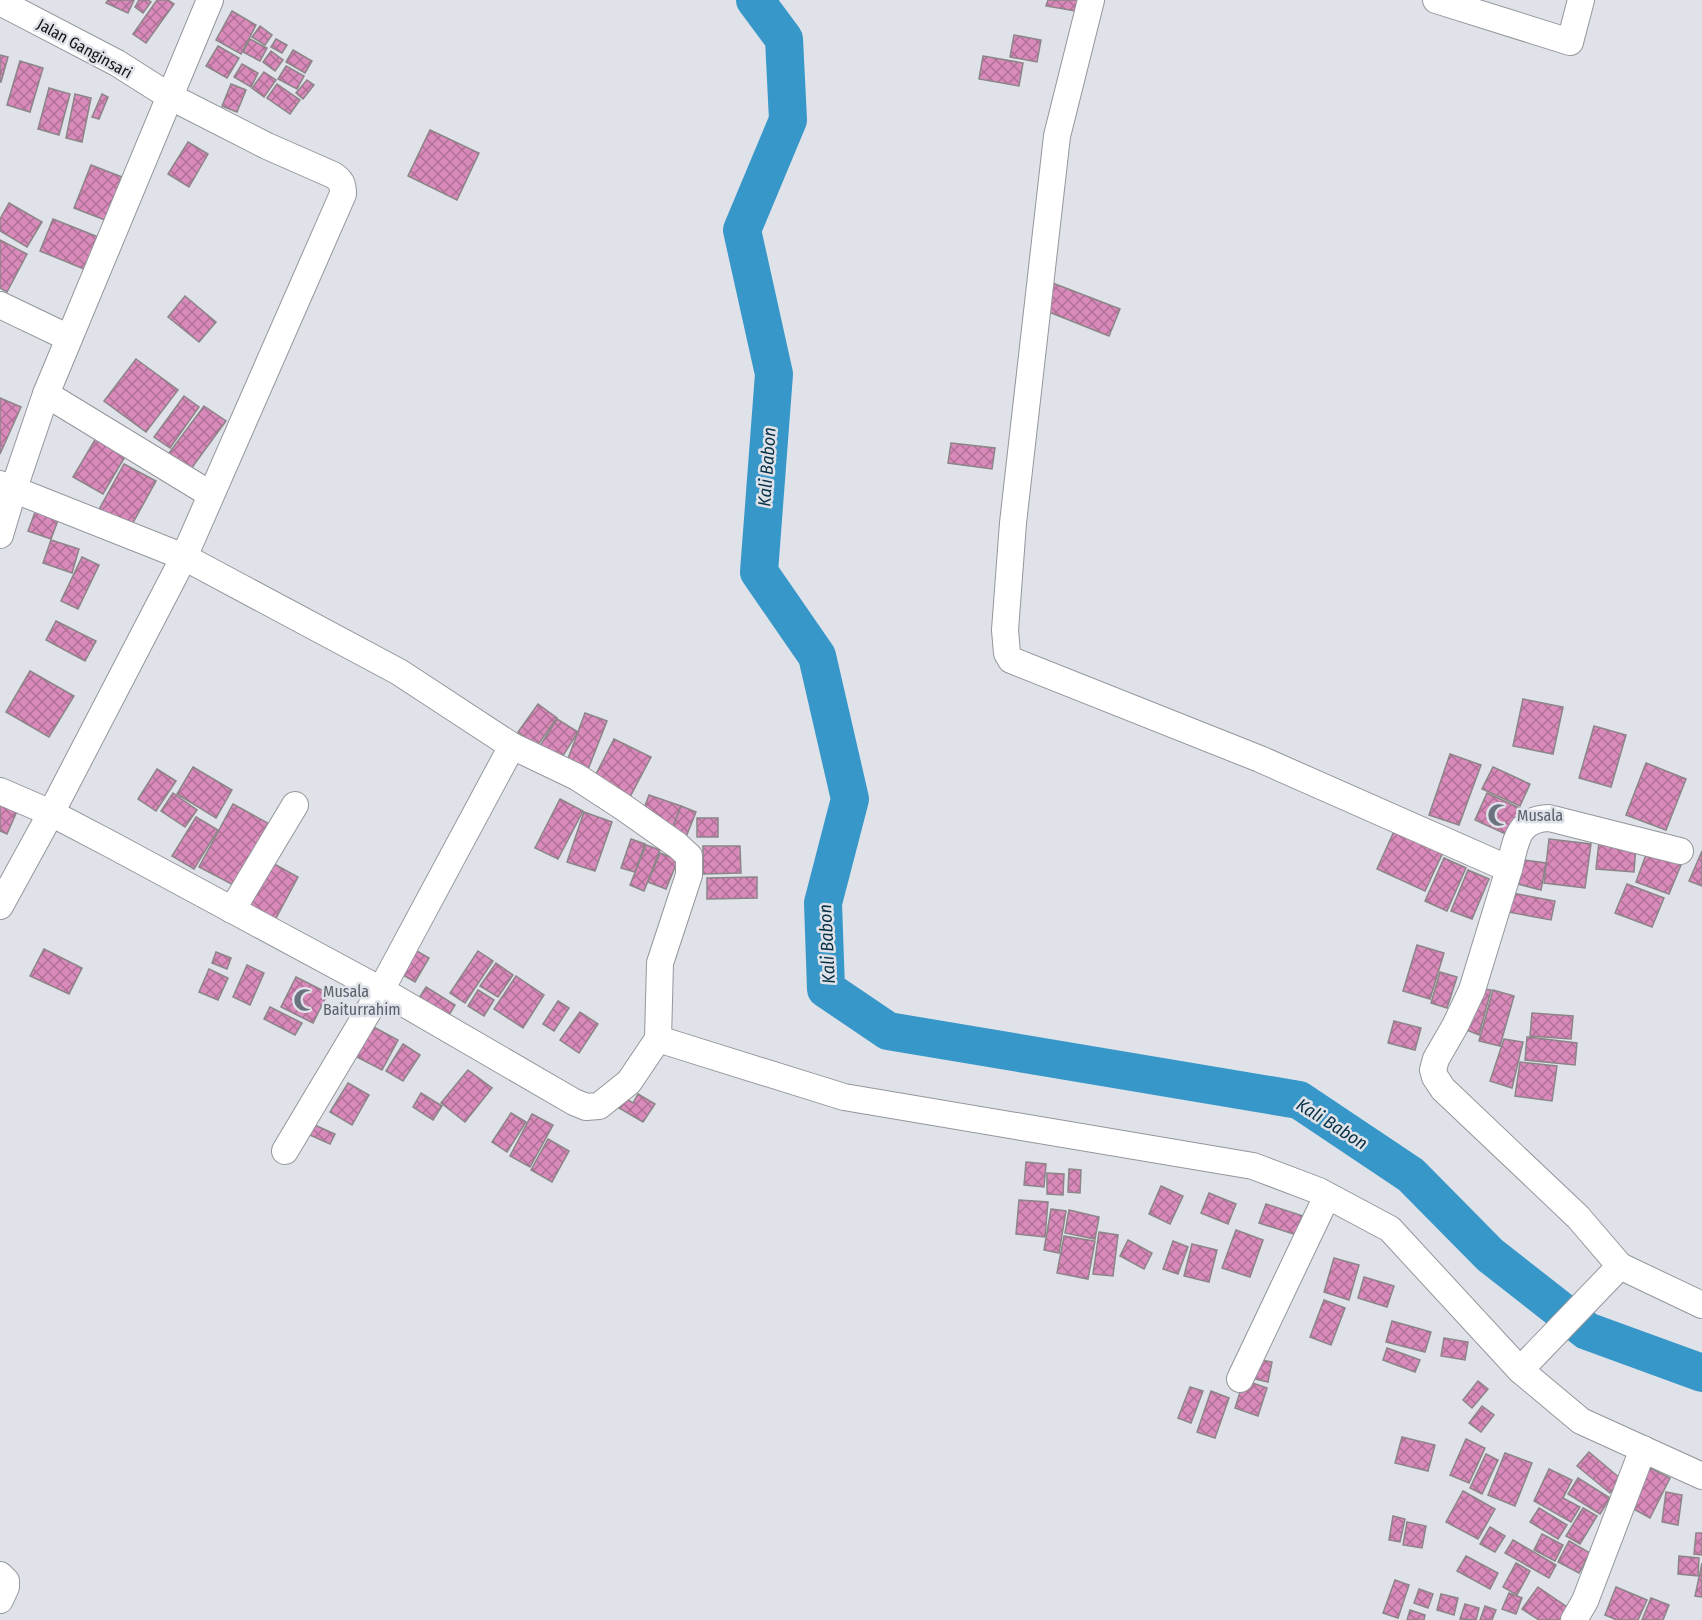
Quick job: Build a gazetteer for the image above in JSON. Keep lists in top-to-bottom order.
{
  "streets": {
    "street": ["Jalan Ganginsari"]
  },
  "water": ["Kali Babon"],
  "places": {
    "mosque": ["Musala", "Musala Baiturrahim"]
  }
}
